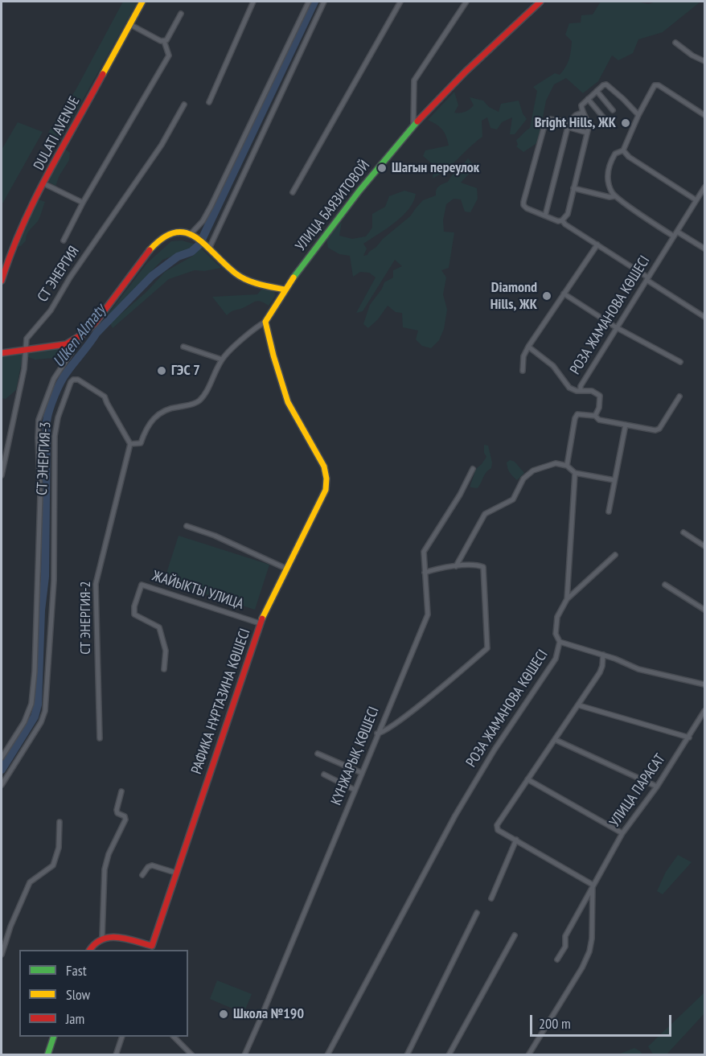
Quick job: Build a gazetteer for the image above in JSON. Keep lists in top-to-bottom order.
{
  "streets": {
    "street": [
      "DULATI AVENUE",
      "УЛИЦА БАЯЗИТОВОЙ",
      "СТ ЭНЕРГИЯ",
      "РОЗА ЖАМАНОВА КӨШЕСІ",
      "СТ ЭНЕРГИЯ-3",
      "ЖАЙЫКТЫ УЛИЦА",
      "СТ ЭНЕРГИЯ-2",
      "РАФИКА НҰРТАЗИНА КӨШЕСІ",
      "КҮНЖАРЫҚ КӨШЕСІ",
      "УЛИЦА ПАРАСАТ"
    ]
  },
  "crossings": [
    ["УЛИЦА БАЯЗИТОВОЙ", "РАФИКА НҰРТАЗИНА КӨШЕСІ"],
    ["СТ ЭНЕРГИЯ-3", "СТ ЭНЕРГИЯ-2"],
    ["ЖАЙЫКТЫ УЛИЦА", "РАФИКА НҰРТАЗИНА КӨШЕСІ"]
  ],
  "water": ["Ulken Almaty"],
  "places": [
    "Bright Hills, ЖК",
    "Шагын переулок",
    "Diamond Hills, ЖК",
    "ГЭС 7",
    "Школа №190"
  ],
  "legend": ["Fast", "Slow", "Jam"],
  "scale_bar": "200 m"
}
